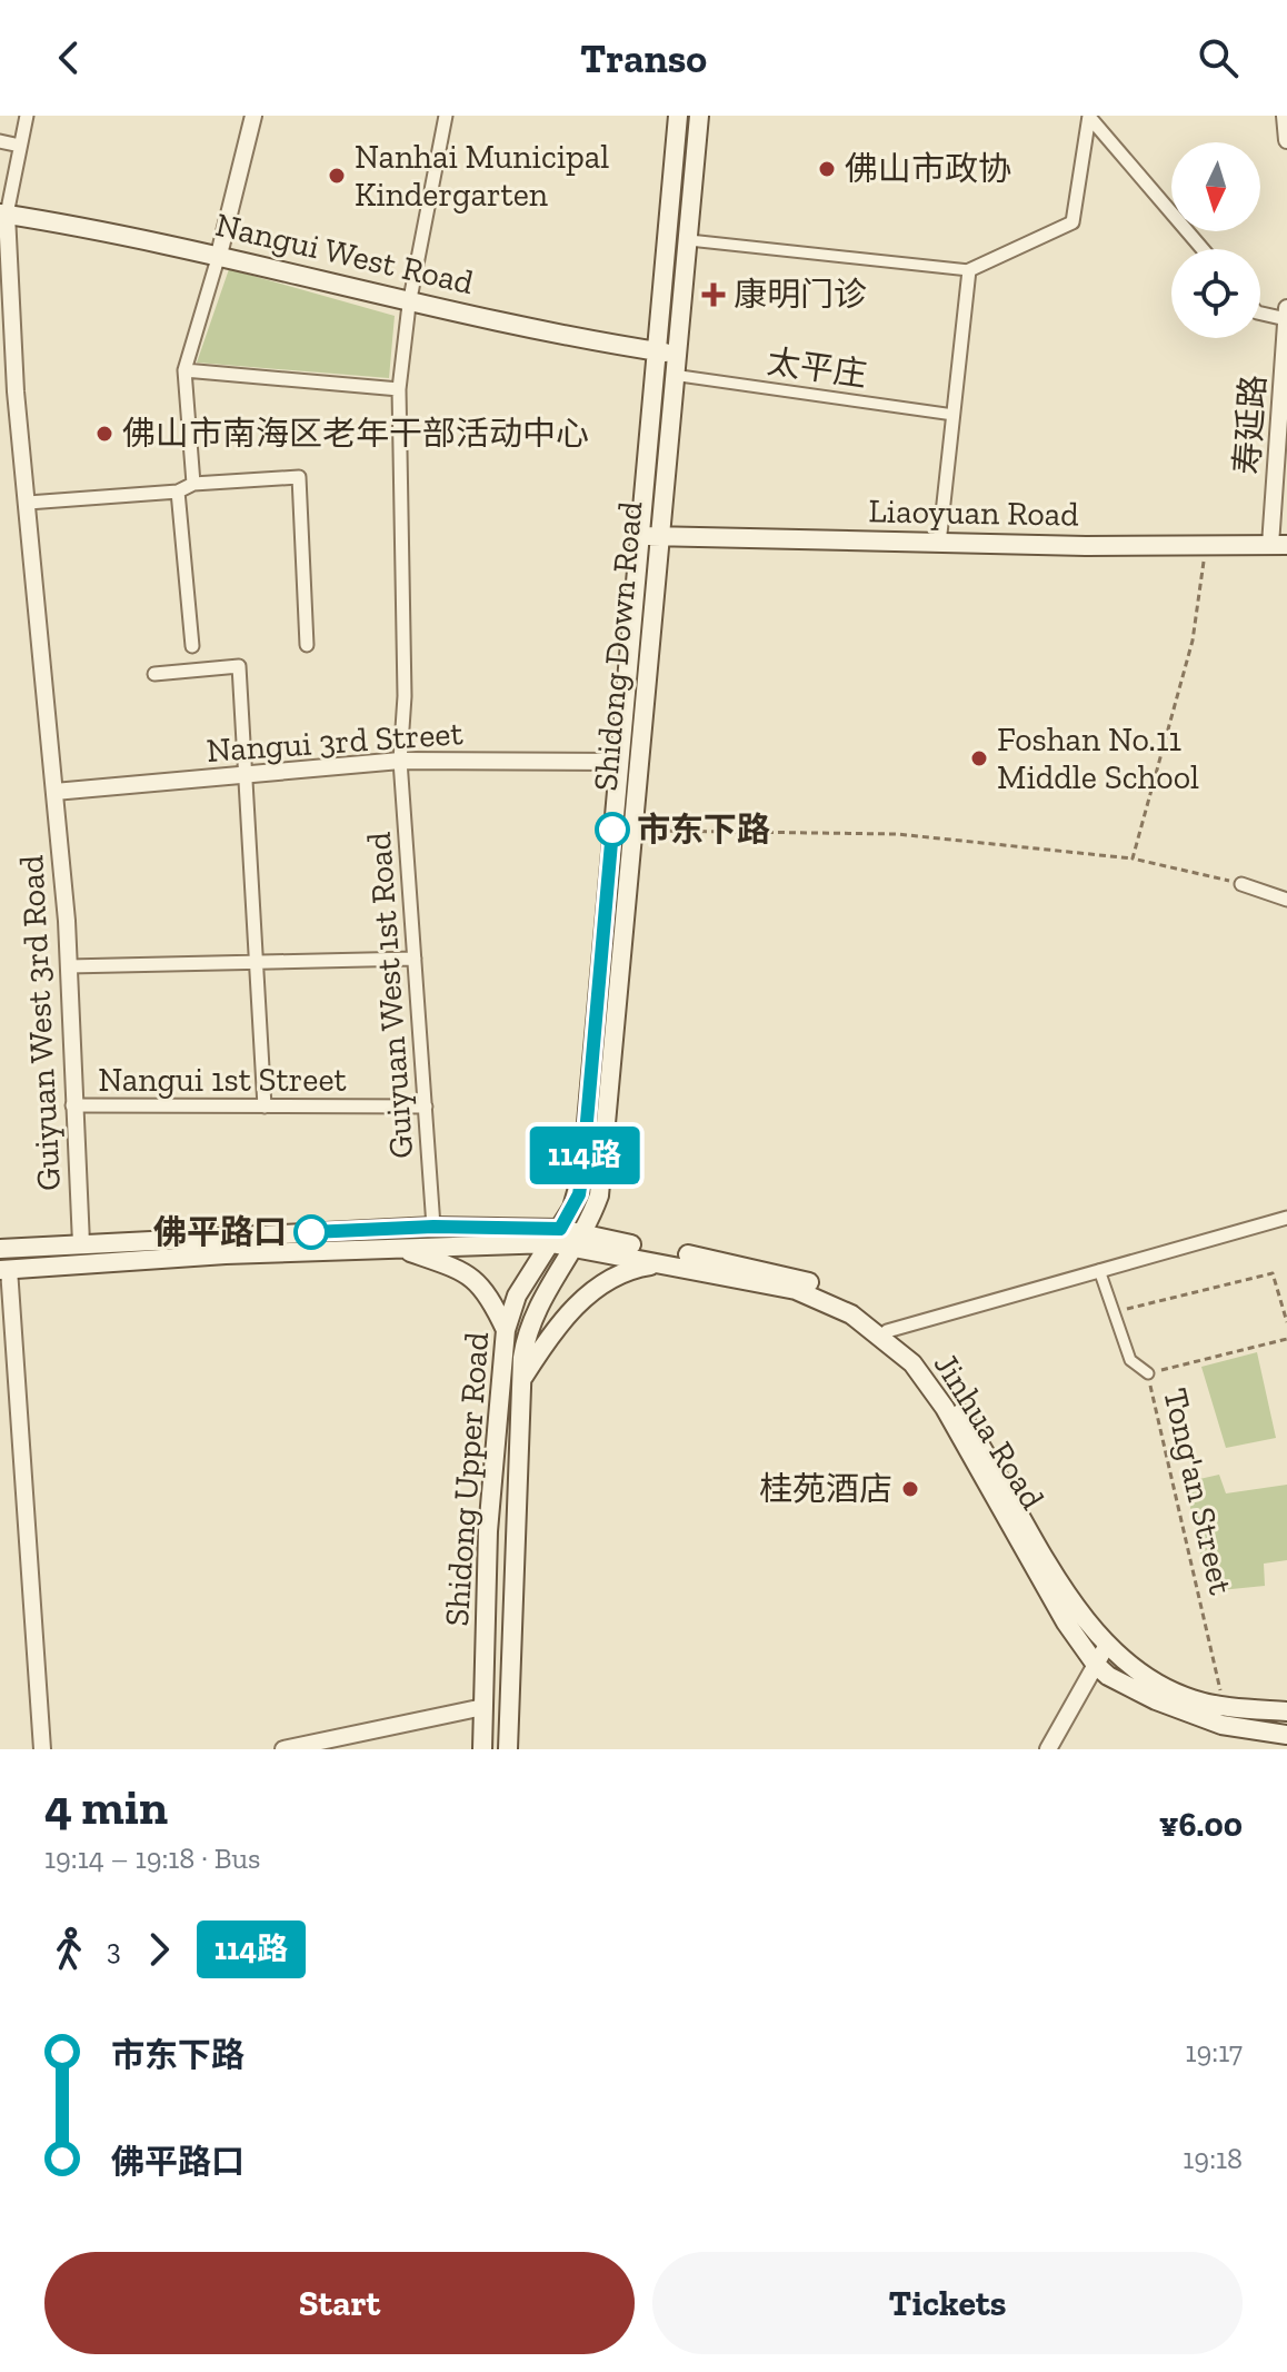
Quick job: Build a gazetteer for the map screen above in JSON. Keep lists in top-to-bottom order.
{
  "streets": {
    "main road": [
      "Nangui West Road",
      "Liaoyuan Road",
      "Shidong Down Road",
      "Jinhua Road",
      "Shidong Upper Road"
    ],
    "street": [
      "太平庄",
      "寿延路",
      "Nangui 3rd Street",
      "Guiyuan West 1st Road",
      "Guiyuan West 3rd Road",
      "Nangui 1st Street"
    ],
    "path": ["Tong'an Street"]
  },
  "crossings": [
    ["Nangui West Road", "Shidong Down Road"],
    ["Nangui West Road", "Guiyuan West 1st Road"],
    ["Nangui West Road", "Guiyuan West 3rd Road"],
    ["太平庄", "Shidong Down Road"],
    ["寿延路", "Liaoyuan Road"],
    ["Liaoyuan Road", "Shidong Down Road"],
    ["Shidong Down Road", "Nangui 3rd Street"],
    ["Shidong Down Road", "Jinhua Road"],
    ["Shidong Down Road", "Shidong Upper Road"],
    ["Nangui 3rd Street", "Guiyuan West 1st Road"],
    ["Nangui 3rd Street", "Guiyuan West 3rd Road"],
    ["Guiyuan West 1st Road", "Nangui 1st Street"],
    ["Guiyuan West 3rd Road", "Nangui 1st Street"],
    ["Jinhua Road", "Shidong Upper Road"],
    ["Jinhua Road", "Tong'an Street"]
  ],
  "places": {
    "other": [
      "佛山市政协",
      "Nanhai Municipal Kindergarten",
      "佛山市南海区老年干部活动中心",
      "Foshan No.11 Middle School",
      "市东下路",
      "佛平路口",
      "桂苑酒店"
    ],
    "health": ["康明门诊"]
  },
  "lines": ["bus line 114路"],
  "north": "bottom",
  "page": {
    "header": "Transo",
    "on_map": "114路",
    "heading": ["4 min", "19:14 – 19:18 · Bus", "¥6.00"],
    "legs": ["3", "114路"],
    "list": [
      {
        "name": "市东下路",
        "value": "19:17"
      },
      {
        "name": "佛平路口",
        "value": "19:18"
      }
    ],
    "buttons": ["Start", "Tickets"]
  }
}
